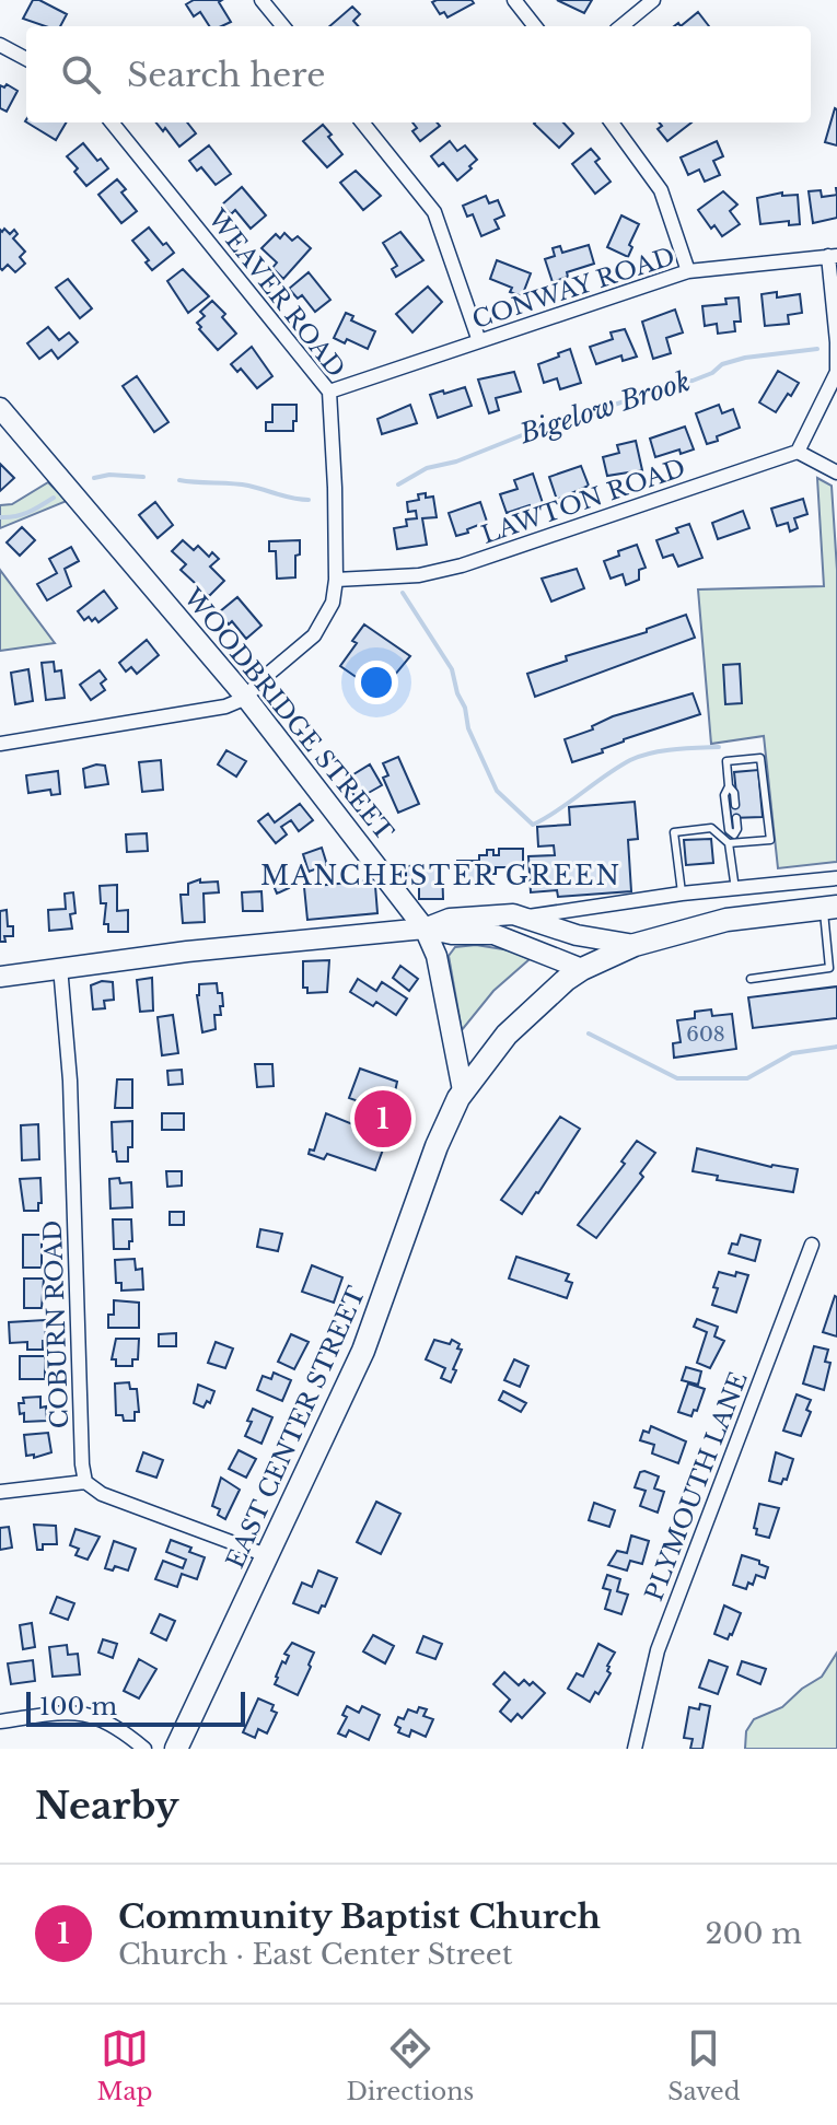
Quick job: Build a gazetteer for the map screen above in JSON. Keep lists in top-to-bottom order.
{
  "streets": {
    "main road": ["WOODBRIDGE STREET", "EAST CENTER STREET"],
    "street": [
      "CONWAY ROAD",
      "WEAVER ROAD",
      "LAWTON ROAD",
      "COBURN ROAD",
      "PLYMOUTH LANE"
    ]
  },
  "crossings": [
    ["CONWAY ROAD", "WEAVER ROAD"],
    ["WEAVER ROAD", "LAWTON ROAD"],
    ["WEAVER ROAD", "WOODBRIDGE STREET"],
    ["WOODBRIDGE STREET", "EAST CENTER STREET"]
  ],
  "districts": ["MANCHESTER GREEN"],
  "water": ["Bigelow Brook"],
  "house_numbers": ["608"],
  "scale_bar": "100 m",
  "page": {
    "search": "Search here",
    "pins": "1",
    "scale": "100 m",
    "heading": "Nearby",
    "list": [
      {
        "mark": "1",
        "name": "Community Baptist Church",
        "note": "Church · East Center Street",
        "value": "200 m"
      }
    ],
    "nav": ["Map", "Directions", "Saved"]
  }
}
